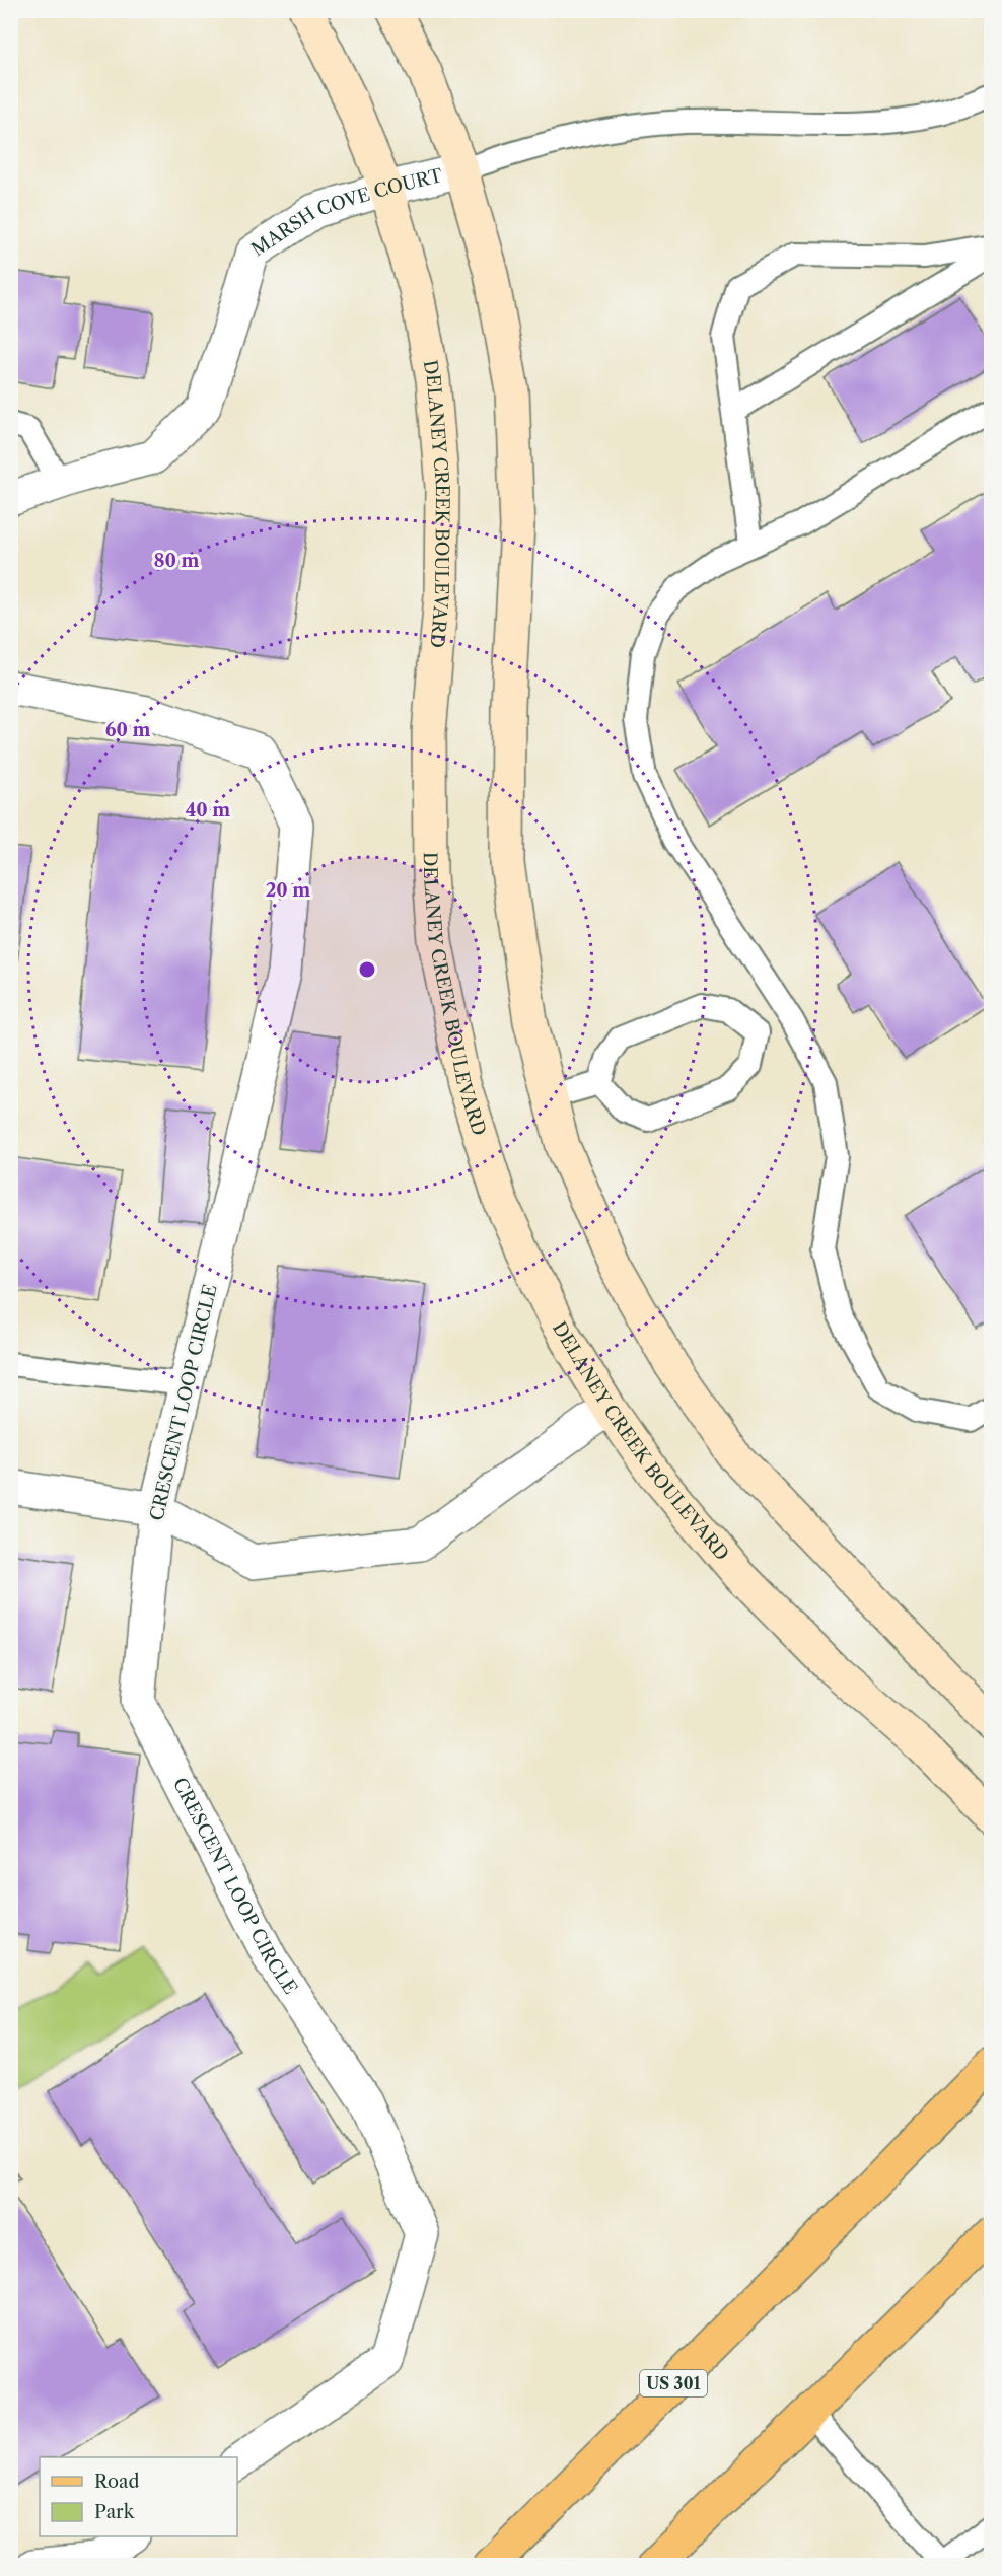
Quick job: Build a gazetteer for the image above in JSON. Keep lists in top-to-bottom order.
{
  "streets": {
    "main road": ["US 301"],
    "street": ["MARSH COVE COURT", "DELANEY CREEK BOULEVARD", "CRESCENT LOOP CIRCLE"]
  },
  "crossings": [
    ["MARSH COVE COURT", "DELANEY CREEK BOULEVARD"]
  ],
  "legend": ["Road", "Park"],
  "rings": [
    "80 m",
    "60 m",
    "40 m",
    "20 m"
  ]
}
